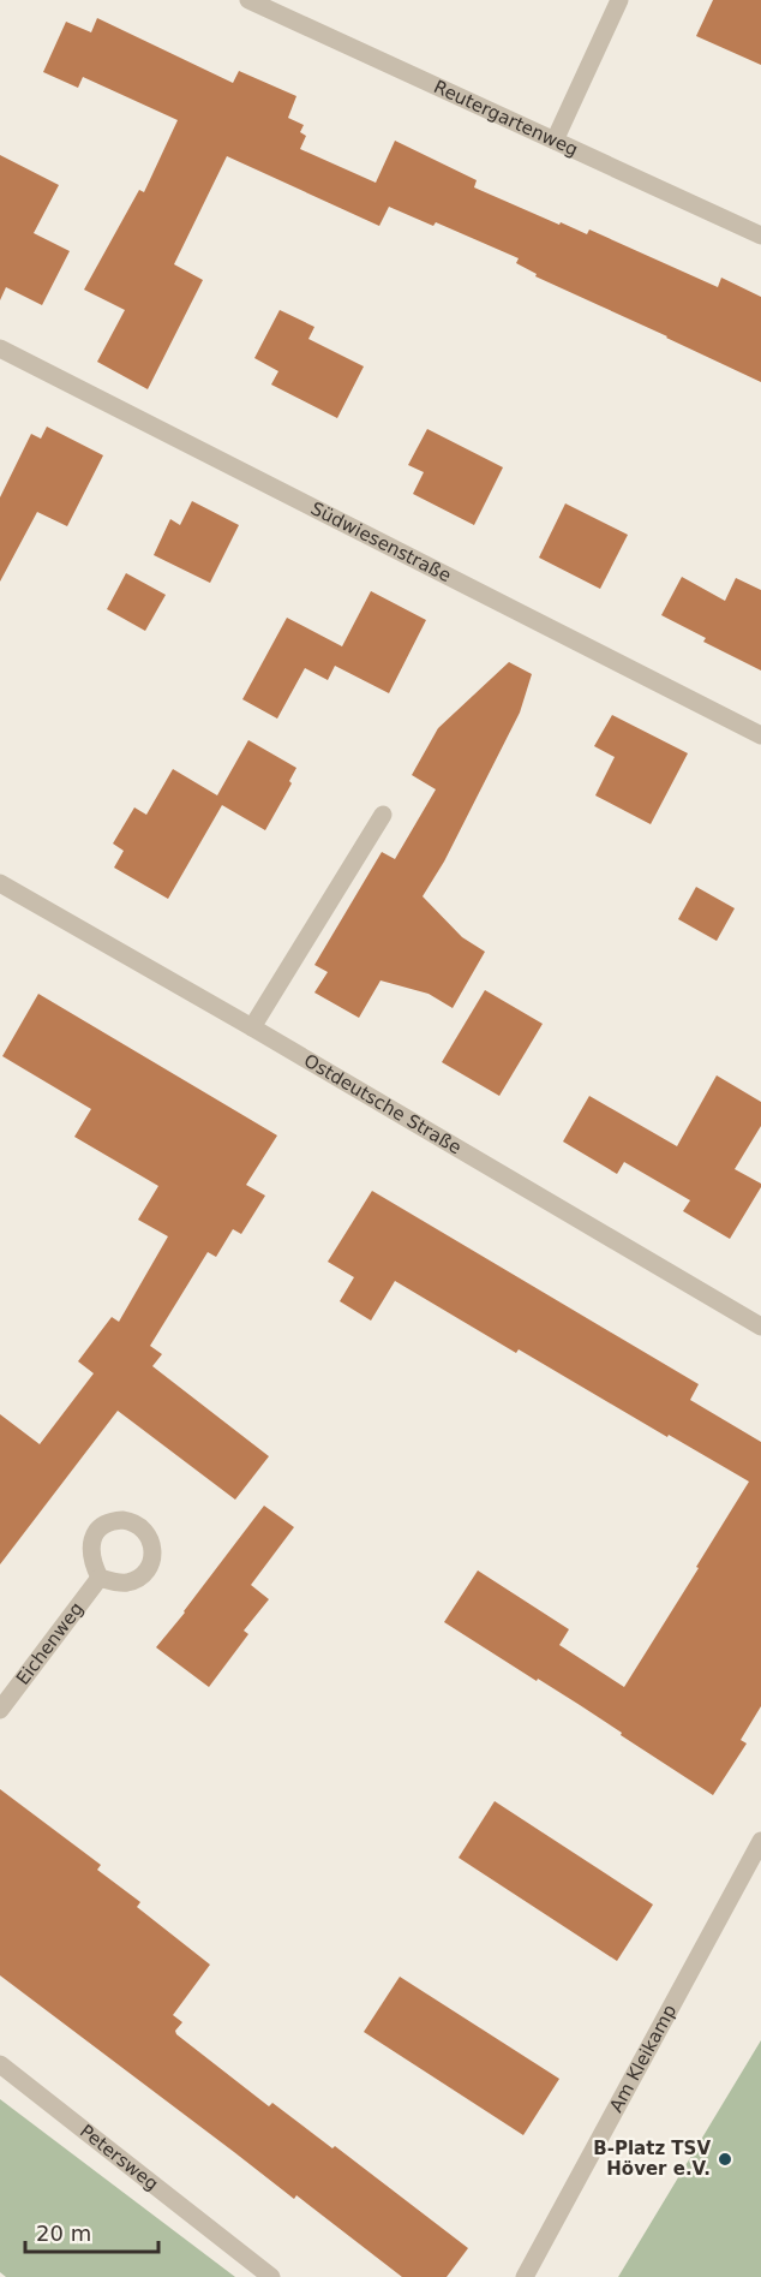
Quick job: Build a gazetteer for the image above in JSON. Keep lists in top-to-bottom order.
{
  "streets": {
    "street": [
      "Reutergartenweg",
      "Südwiesenstraße",
      "Ostdeutsche Straße",
      "Eichenweg",
      "Am Kleikamp",
      "Petersweg"
    ]
  },
  "places": ["B-Platz TSV Höver e.V."],
  "scale_bar": "20 m"
}
